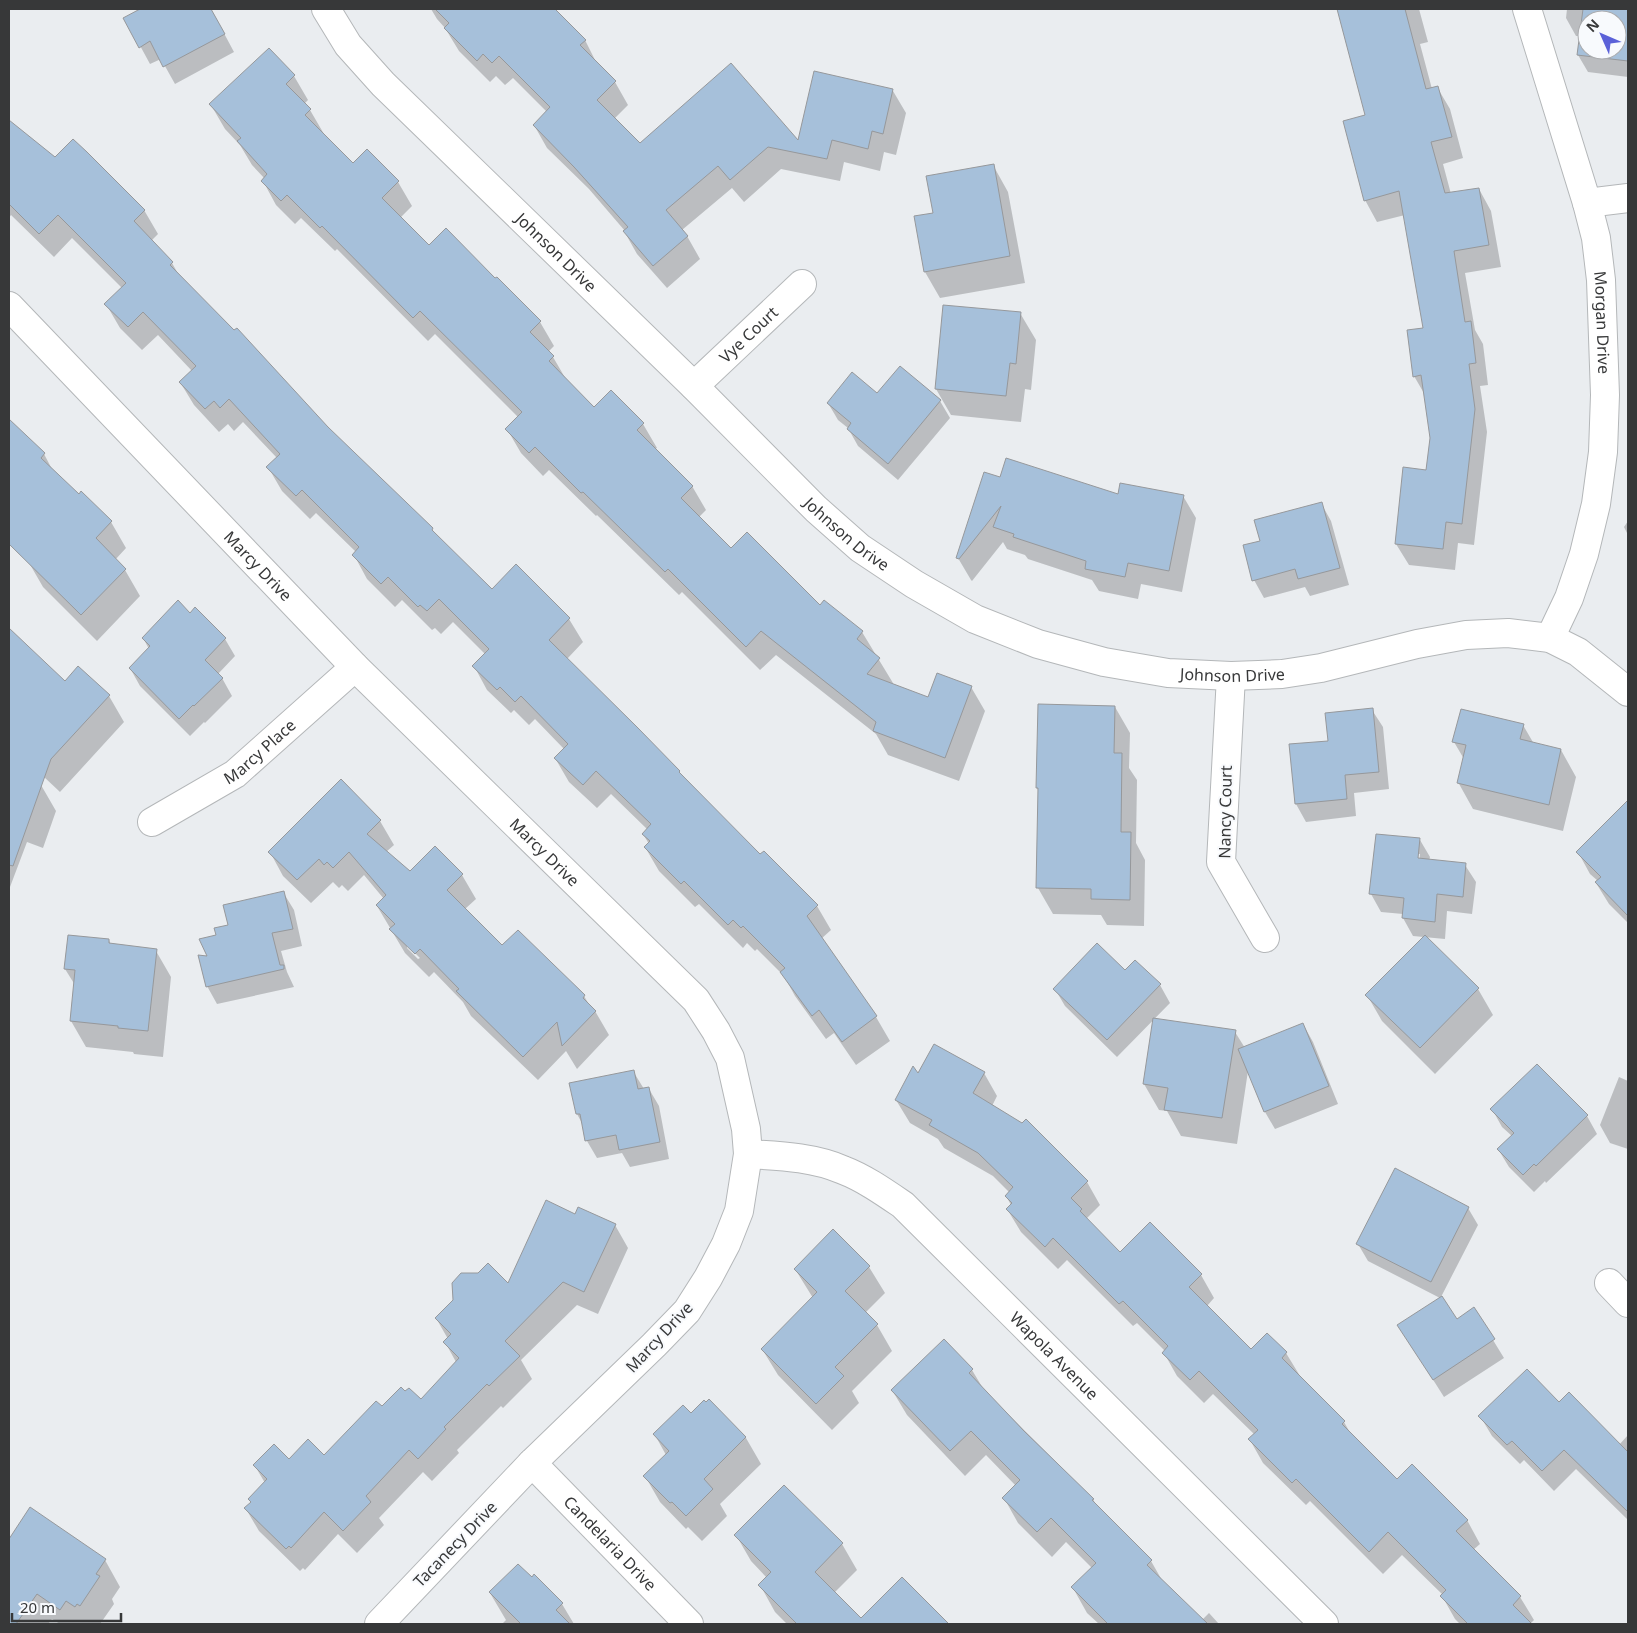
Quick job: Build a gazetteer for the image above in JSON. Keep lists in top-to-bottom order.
{
  "streets": {
    "street": [
      "Johnson Drive",
      "Morgan Drive",
      "Vye Court",
      "Marcy Drive",
      "Marcy Place",
      "Nancy Court",
      "Wapola Avenue",
      "Tacanecy Drive",
      "Candelaria Drive"
    ]
  },
  "crossings": [
    ["Johnson Drive", "Morgan Drive"],
    ["Johnson Drive", "Vye Court"],
    ["Johnson Drive", "Nancy Court"],
    ["Marcy Drive", "Marcy Place"],
    ["Marcy Drive", "Wapola Avenue"],
    ["Marcy Drive", "Tacanecy Drive"],
    ["Marcy Drive", "Candelaria Drive"],
    ["Tacanecy Drive", "Candelaria Drive"]
  ],
  "scale_bar": "20 m",
  "north": "top left"
}
